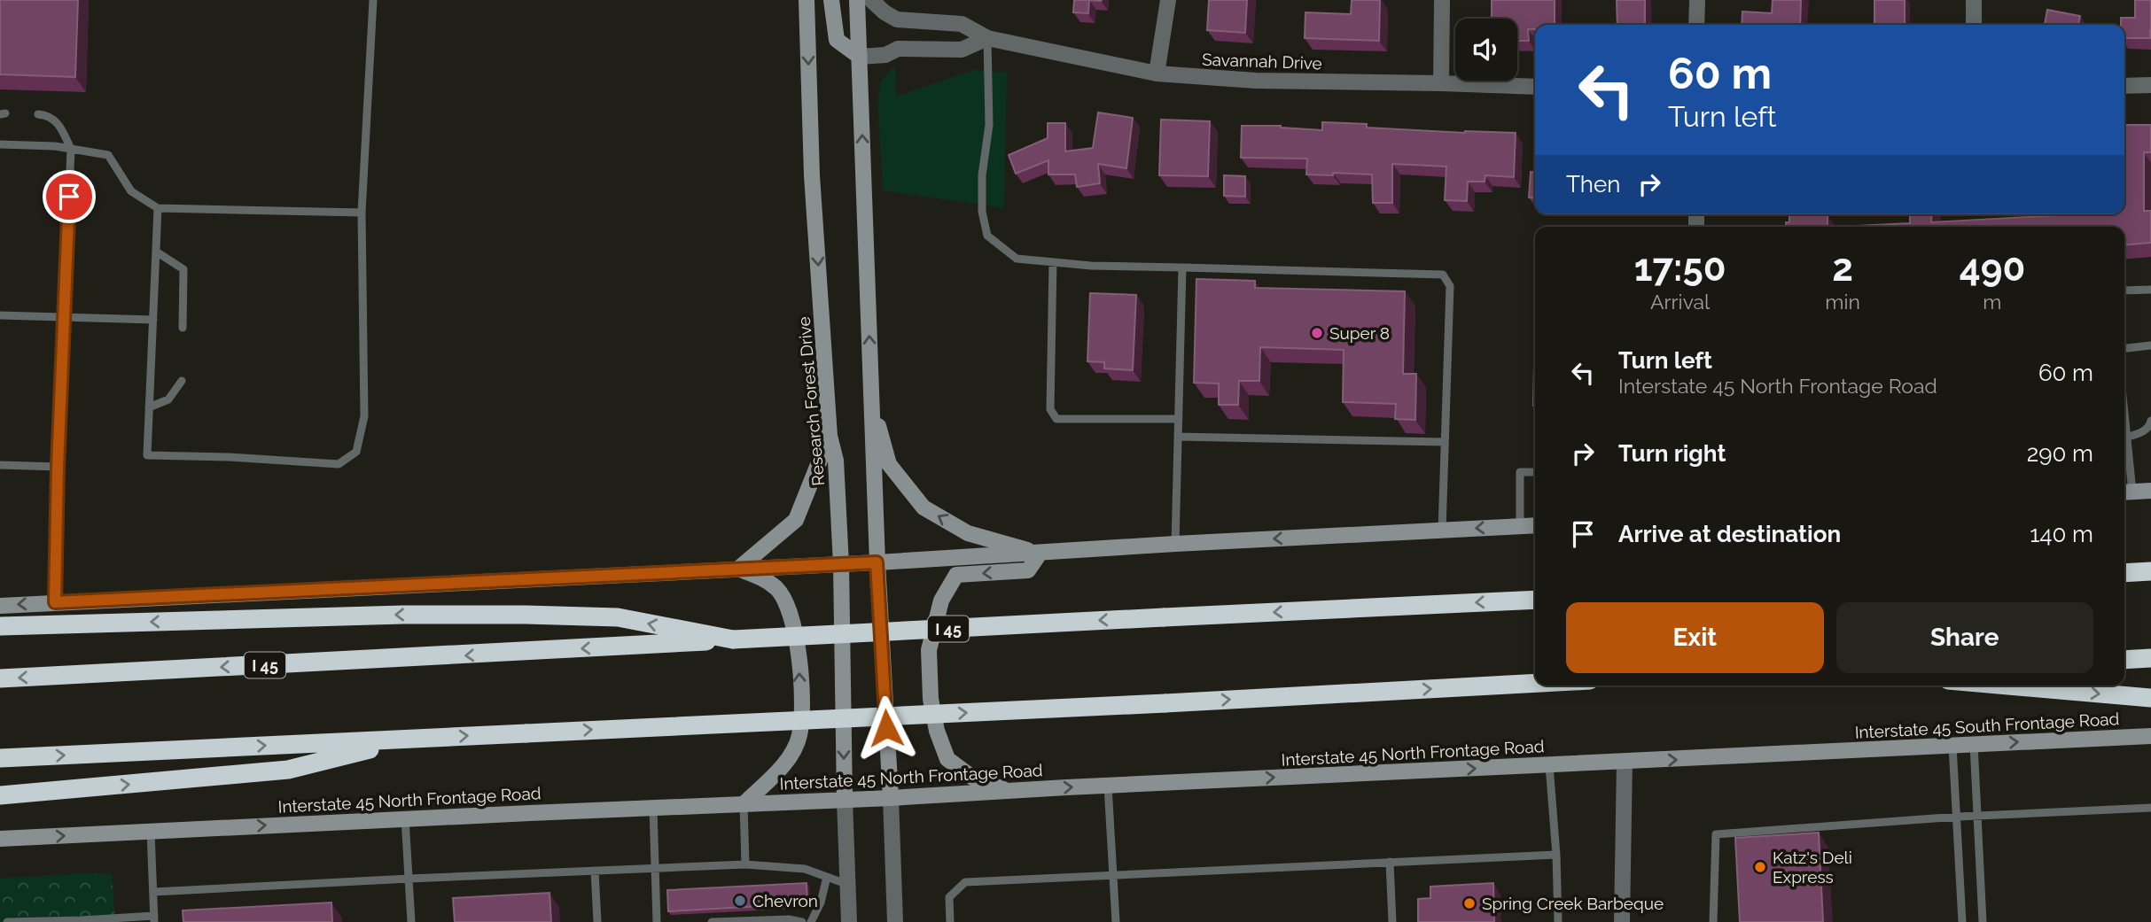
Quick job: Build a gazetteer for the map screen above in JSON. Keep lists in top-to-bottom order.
{
  "streets": {
    "highway": ["I 45"],
    "main road": ["Research Forest Drive", "Interstate 45 South Frontage Road", "Interstate 45 North Frontage Road"],
    "street": ["Savannah Drive"]
  },
  "crossings": [
    ["Research Forest Drive", "Interstate 45 North Frontage Road"],
    ["Interstate 45 South Frontage Road", "Interstate 45 North Frontage Road"]
  ],
  "one_way": ["Interstate 45 South Frontage Road", "Interstate 45 North Frontage Road"],
  "places": [
    "Super 8",
    "Katz's Deli Express",
    "Chevron",
    "Spring Creek Barbeque"
  ],
  "page": {
    "turn": ["60 m", "Turn left"],
    "then": "Then",
    "eta": [
      "17:50",
      "Arrival",
      "2",
      "min",
      "490",
      "m"
    ],
    "list": [
      {
        "name": "Turn left",
        "note": "Interstate 45 North Frontage Road",
        "value": "60 m"
      },
      {
        "name": "Turn right",
        "value": "290 m"
      },
      {
        "name": "Arrive at destination",
        "value": "140 m"
      }
    ],
    "buttons": ["Exit", "Share"]
  }
}
